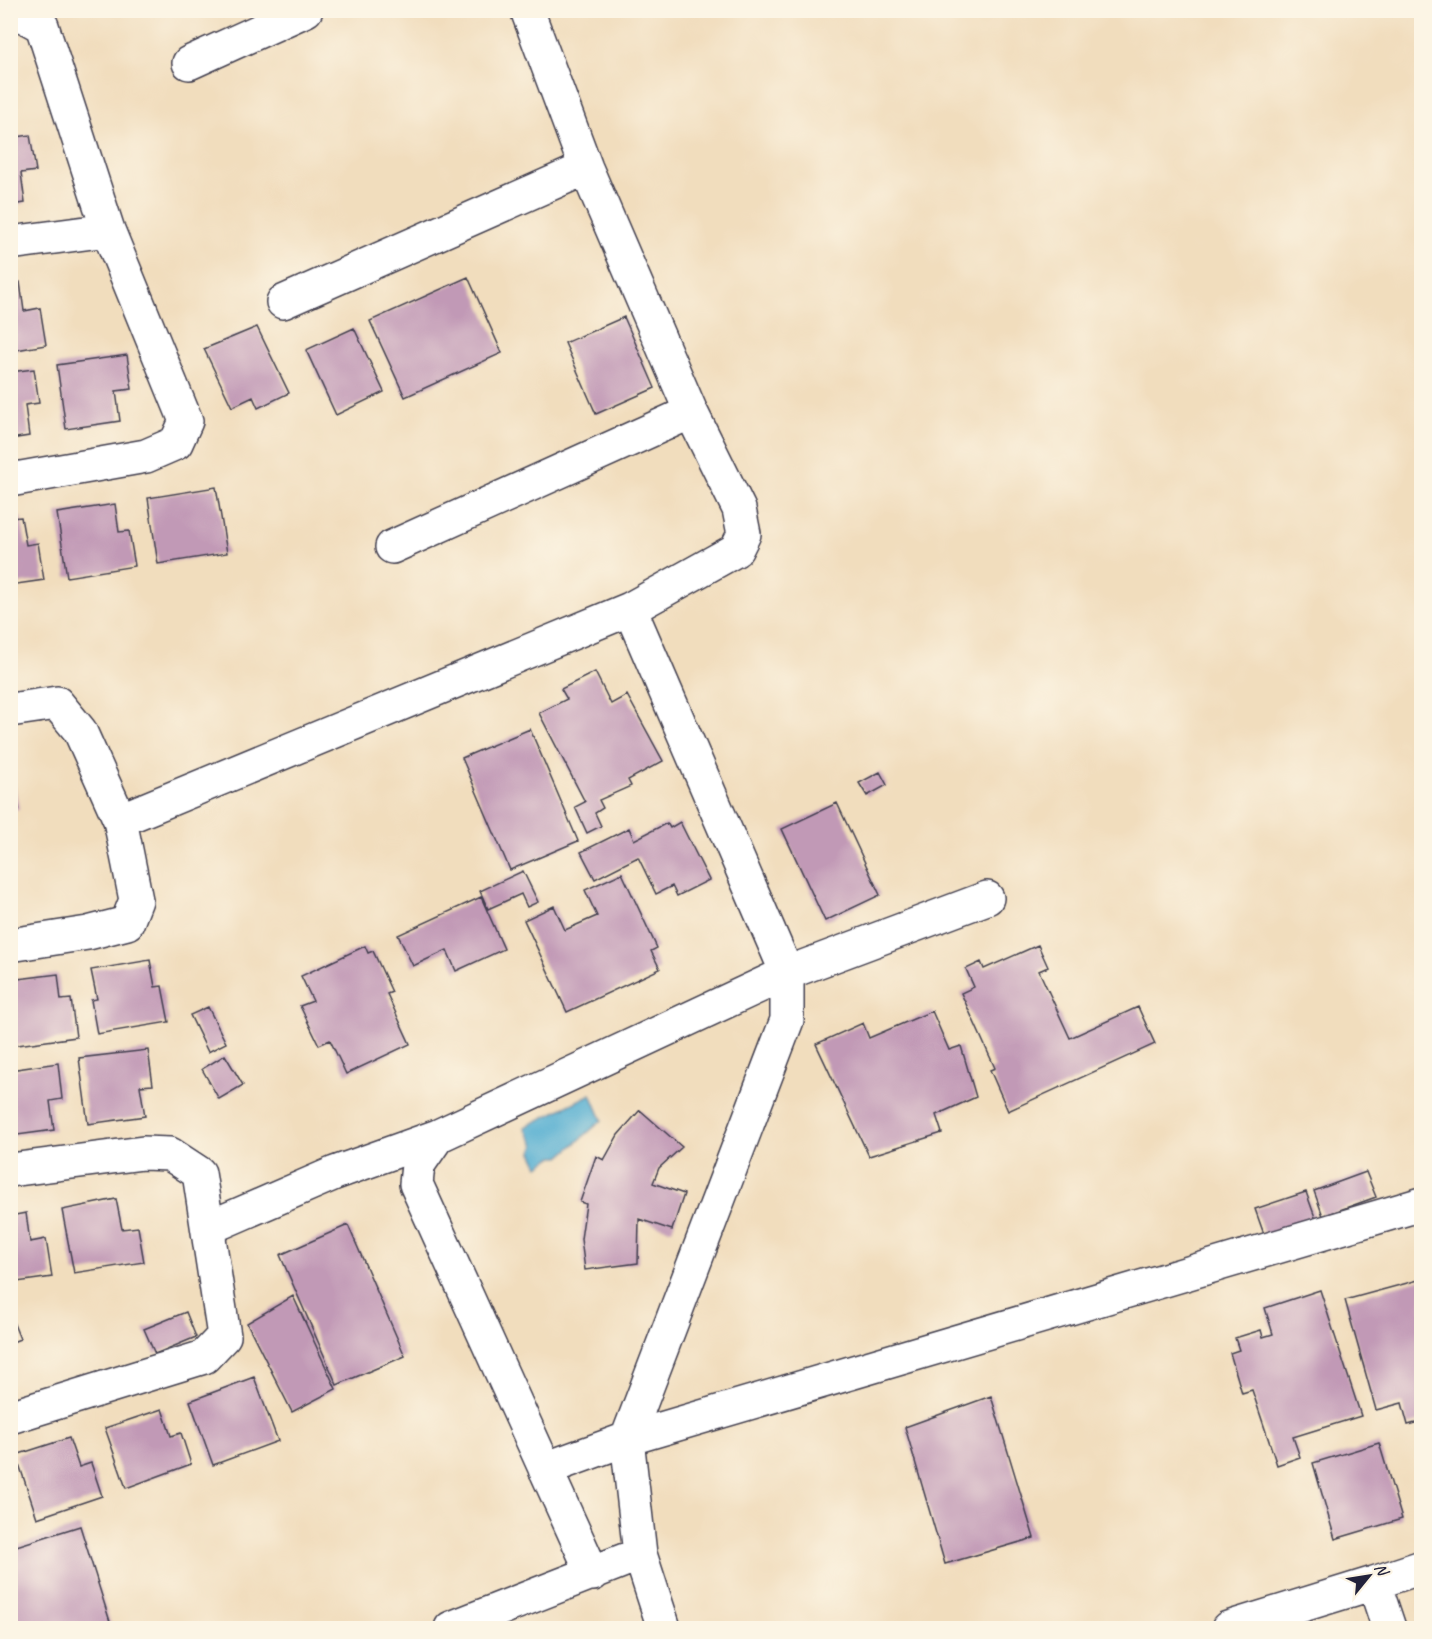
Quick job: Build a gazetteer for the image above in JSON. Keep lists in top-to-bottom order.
{
  "north": "top right"
}
